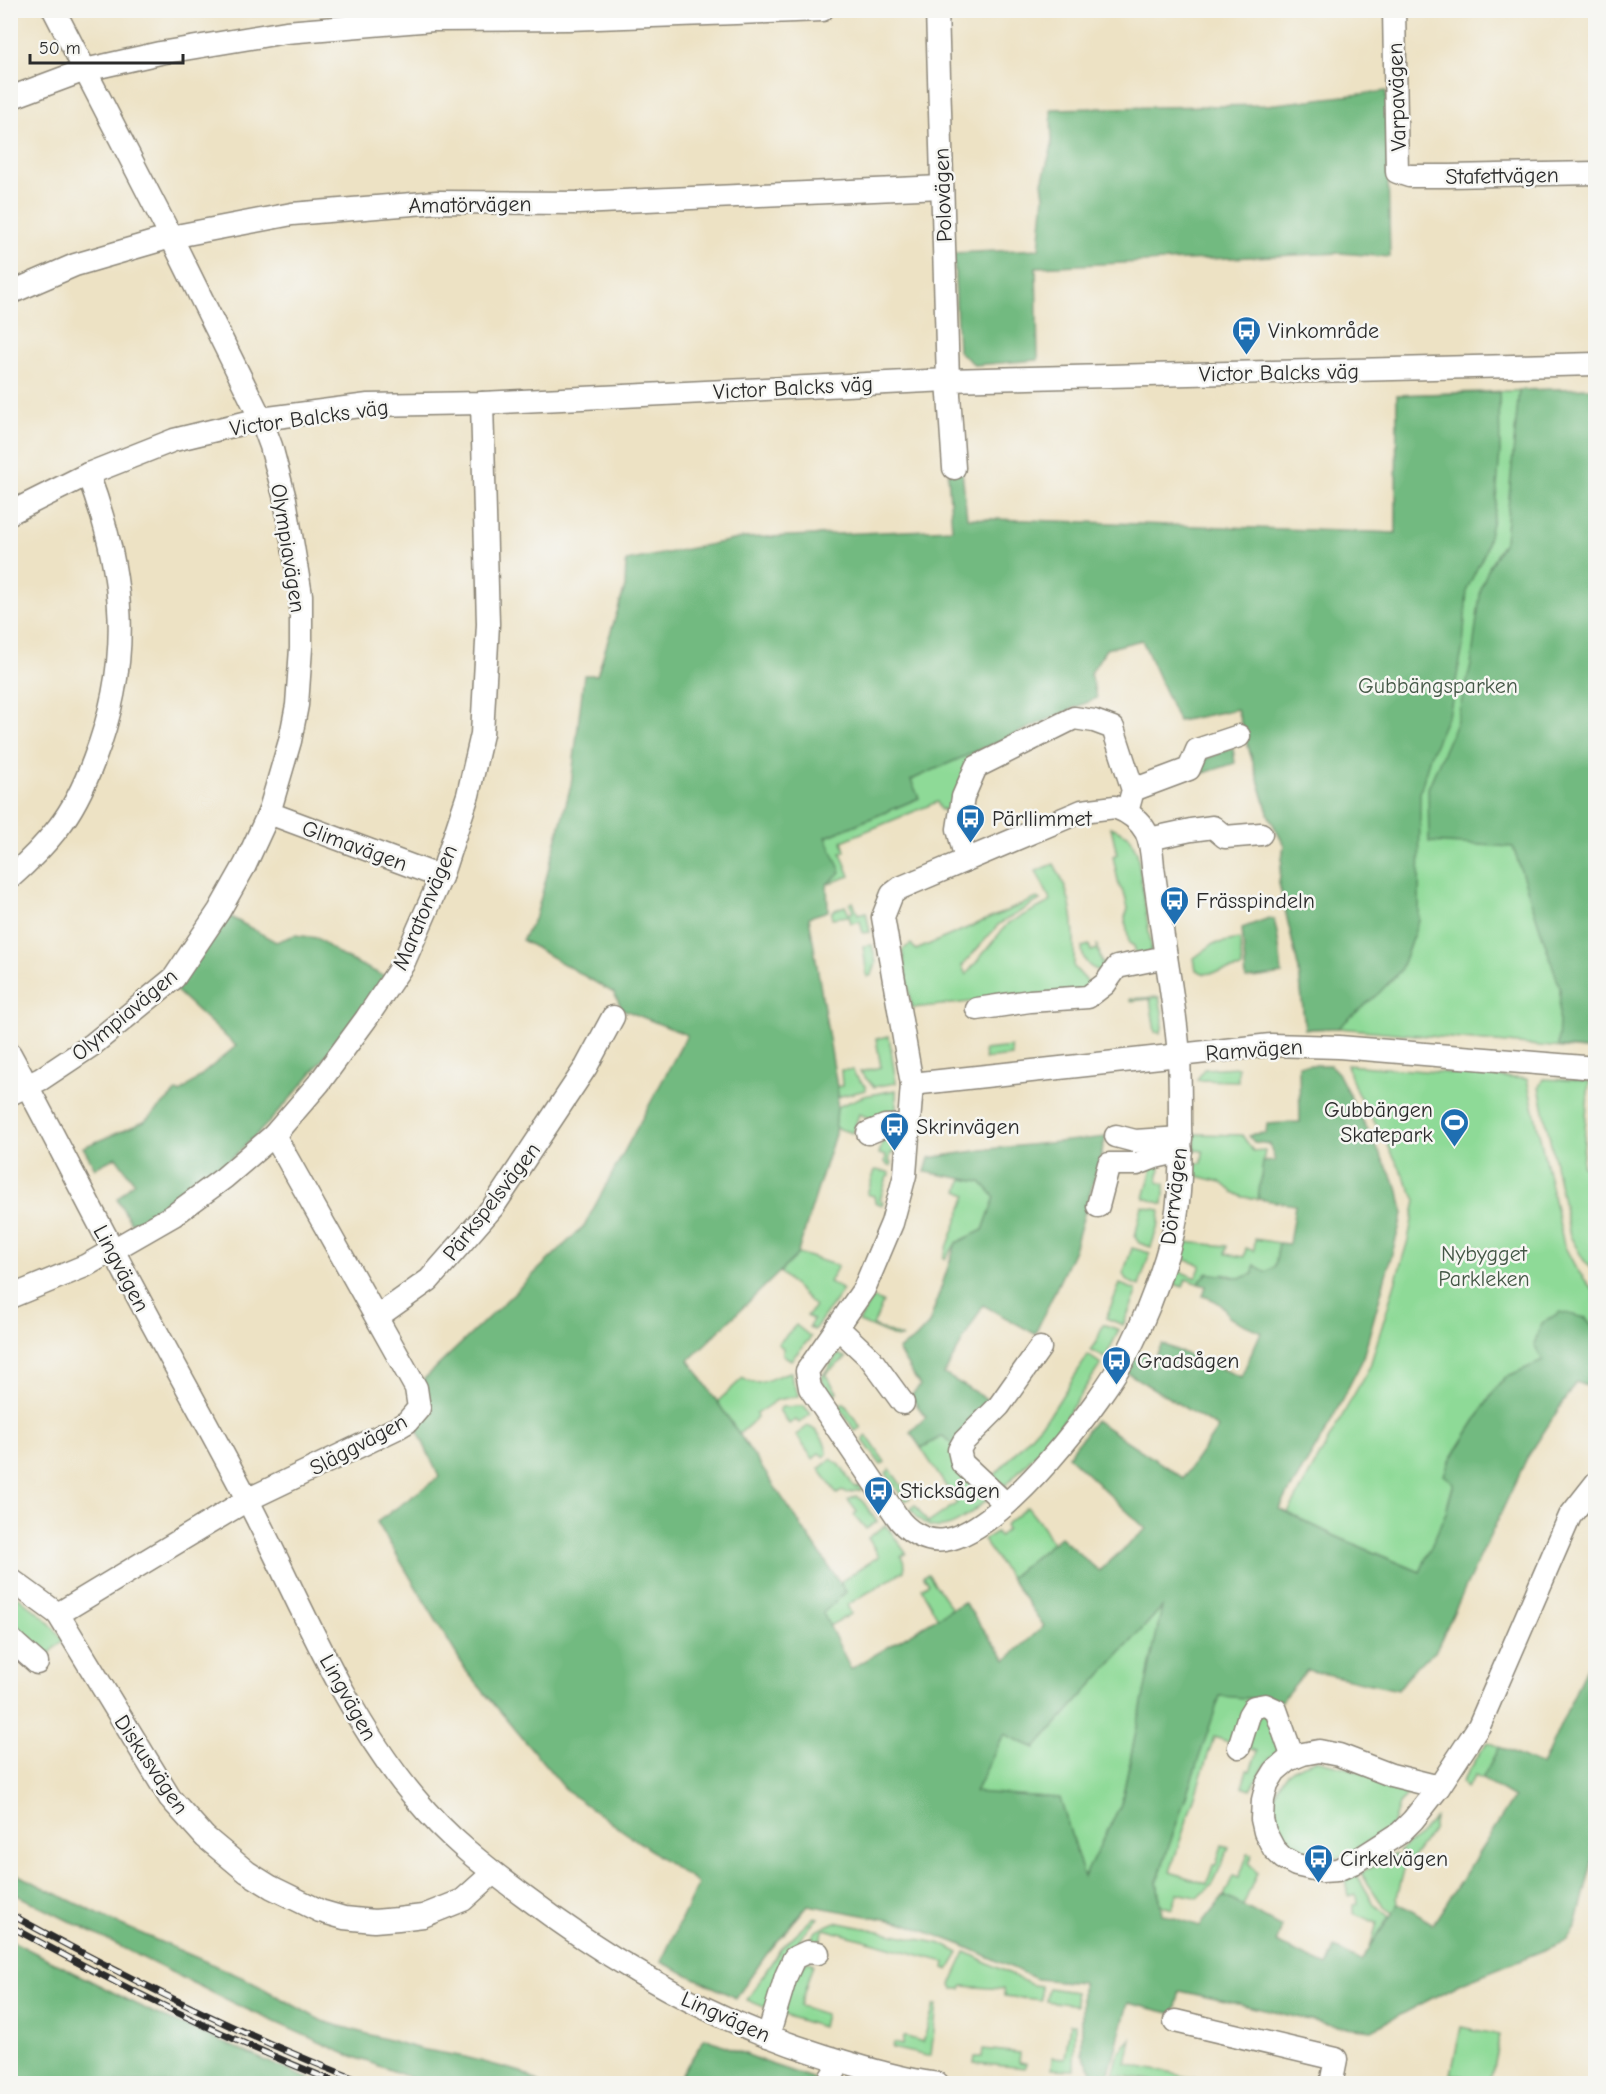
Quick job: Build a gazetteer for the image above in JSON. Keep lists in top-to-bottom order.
{
  "streets": {
    "street": [
      "Varpavägen",
      "Stafettvägen",
      "Polovägen",
      "Amatörvägen",
      "Victor Balcks väg",
      "Olympiavägen",
      "Glimavägen",
      "Maratonvägen",
      "Ramvägen",
      "Dörrvägen",
      "Pärkspelsvägen",
      "Lingvägen",
      "Släggvägen",
      "Diskusvägen"
    ]
  },
  "crossings": [
    ["Varpavägen", "Stafettvägen"],
    ["Polovägen", "Amatörvägen"],
    ["Polovägen", "Victor Balcks väg"],
    ["Amatörvägen", "Olympiavägen"],
    ["Victor Balcks väg", "Olympiavägen"],
    ["Victor Balcks väg", "Maratonvägen"],
    ["Olympiavägen", "Glimavägen"],
    ["Olympiavägen", "Lingvägen"],
    ["Glimavägen", "Maratonvägen"],
    ["Maratonvägen", "Lingvägen"],
    ["Maratonvägen", "Släggvägen"],
    ["Ramvägen", "Dörrvägen"],
    ["Pärkspelsvägen", "Släggvägen"],
    ["Lingvägen", "Släggvägen"],
    ["Lingvägen", "Diskusvägen"],
    ["Släggvägen", "Diskusvägen"]
  ],
  "parks": ["Gubbängsparken", "Nybygget Parkleken"],
  "places": {
    "bus stop": [
      "Vinkområde",
      "Pärllimmet",
      "Frässpindeln",
      "Skrinvägen",
      "Gradsågen",
      "Sticksågen",
      "Cirkelvägen"
    ],
    "sports": ["Gubbängen Skatepark"]
  },
  "scale_bar": "50 m"
}
